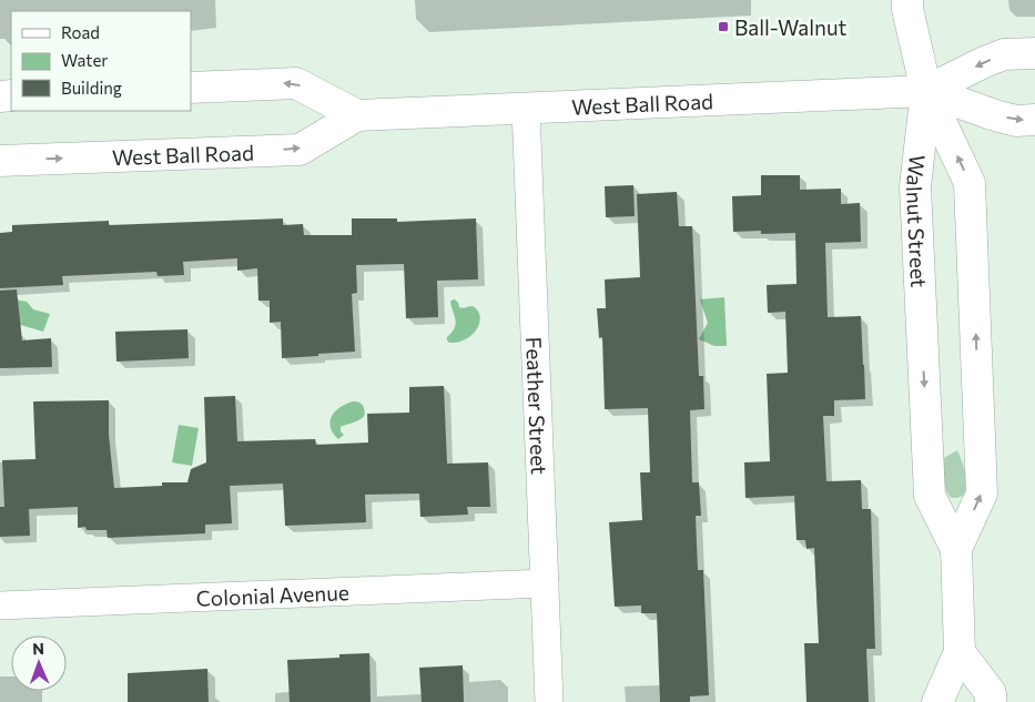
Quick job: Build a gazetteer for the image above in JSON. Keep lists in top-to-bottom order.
{
  "streets": {
    "main road": ["West Ball Road", "Walnut Street"],
    "street": ["Feather Street", "Colonial Avenue"]
  },
  "crossings": [
    ["West Ball Road", "Walnut Street"],
    ["West Ball Road", "Feather Street"],
    ["Feather Street", "Colonial Avenue"]
  ],
  "places": {
    "transit": ["Ball-Walnut"]
  },
  "legend": ["Road", "Water", "Building"],
  "north": "top"
}
